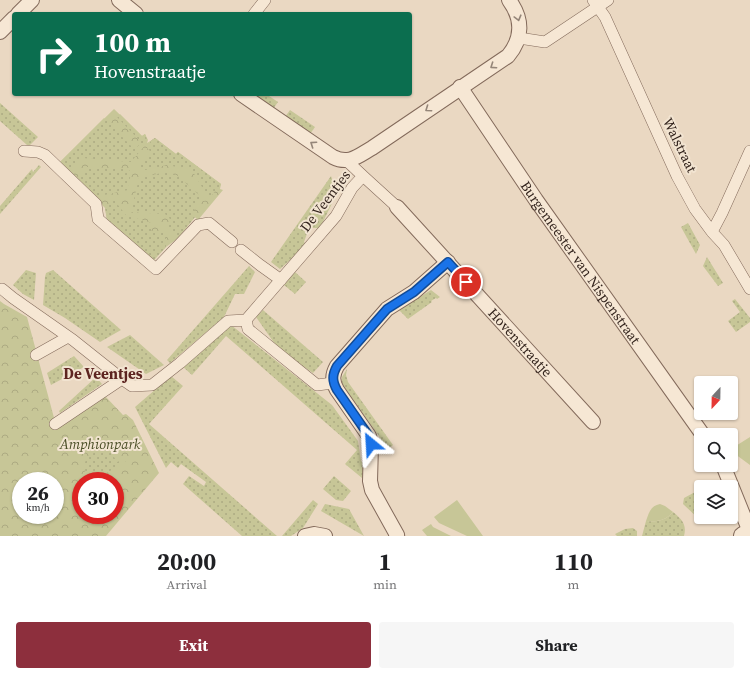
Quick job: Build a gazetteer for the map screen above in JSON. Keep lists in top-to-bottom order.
{
  "streets": {
    "street": [
      "Walstraat",
      "De Veentjes",
      "Burgemeester van Nispenstraat",
      "Hovenstraatje"
    ]
  },
  "crossings": [
    ["De Veentjes", "Hovenstraatje"]
  ],
  "districts": ["De Veentjes"],
  "parks": ["Amphionpark"],
  "north": "bottom",
  "page": {
    "turn": ["100 m", "Hovenstraatje"],
    "speed": "26 km/h",
    "limit": "30",
    "eta": [
      "20:00",
      "Arrival",
      "1",
      "min",
      "110",
      "m"
    ],
    "buttons": ["Exit", "Share"]
  }
}
